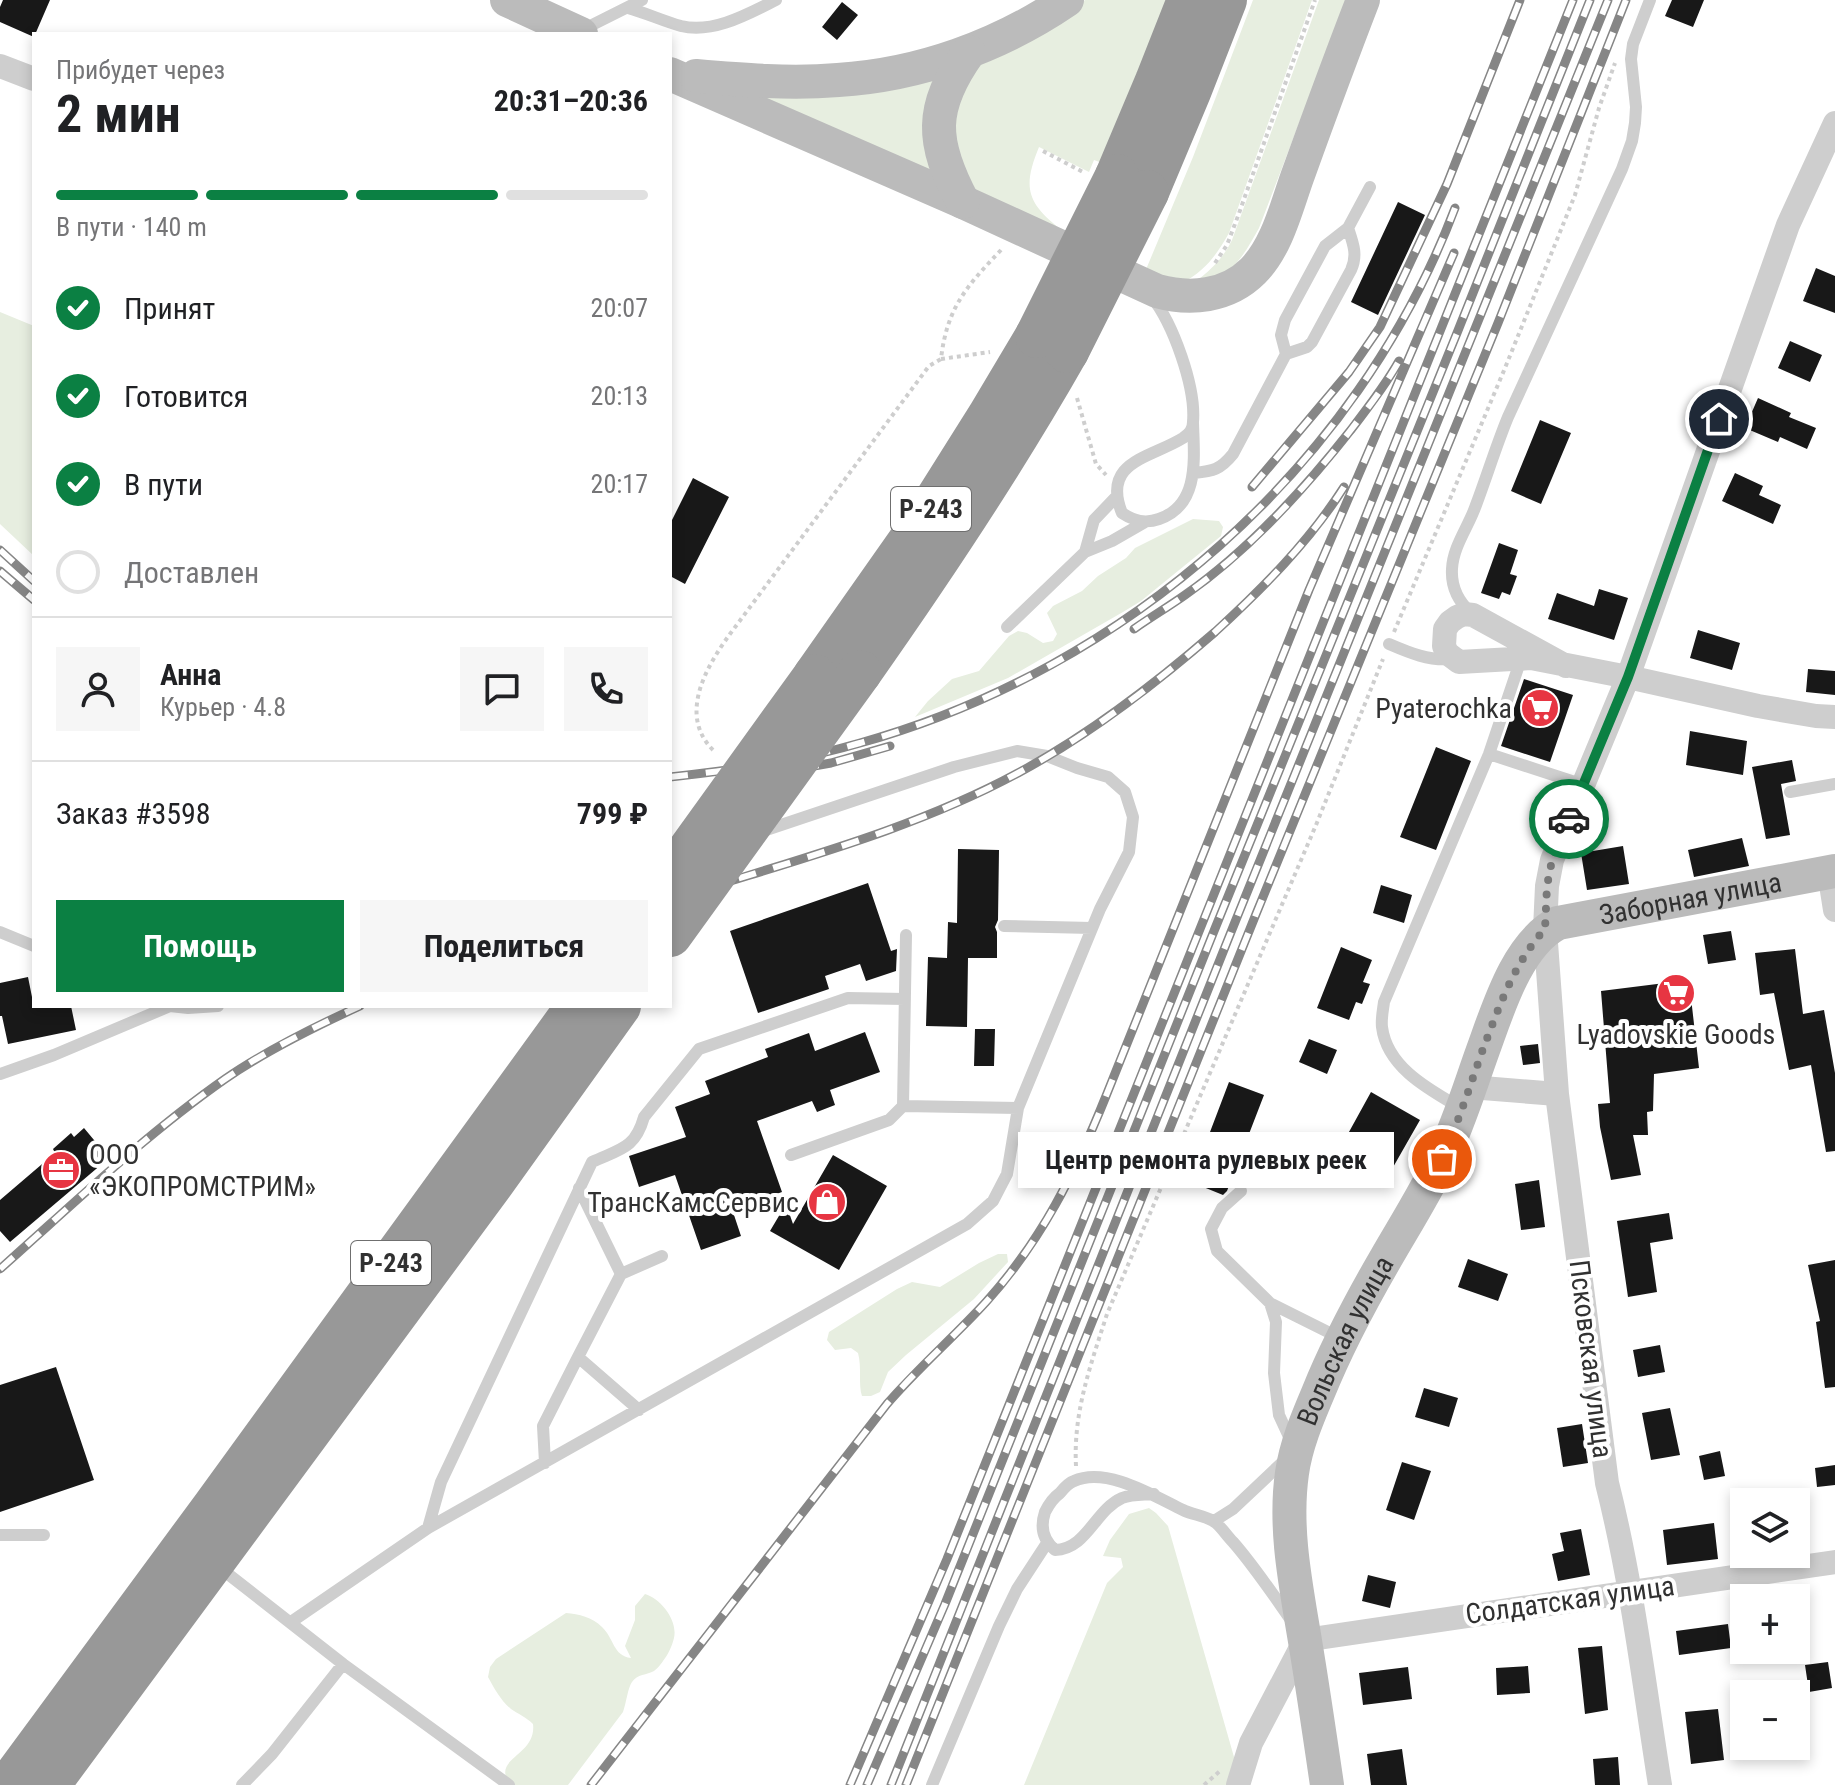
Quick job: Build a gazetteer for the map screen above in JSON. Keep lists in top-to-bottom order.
{
  "streets": {
    "highway": ["Р-243"],
    "main road": ["Заборная улица", "Вольская улица"],
    "street": ["Псковская улица", "Солдатская улица"]
  },
  "crossings": [
    ["Заборная улица", "Вольская улица"],
    ["Заборная улица", "Псковская улица"],
    ["Вольская улица", "Псковская улица"],
    ["Вольская улица", "Солдатская улица"],
    ["Псковская улица", "Солдатская улица"]
  ],
  "places": {
    "supermarket": ["Pyaterochka", "Lyadovskie Goods"],
    "other": ["Центр ремонта рулевых реек"],
    "office": ["ООО «ЭКОПРОМСТРИМ»"],
    "shop": ["ТрансКамсСервис"]
  },
  "page": {
    "heading": ["2 мин", "Прибудет через", "20:31–20:36"],
    "panel": [
      "Анна",
      "Курьер · 4.8",
      "Заказ #3598",
      "799 ₽"
    ],
    "bar": "В пути · 140 m",
    "list": [
      ["Принят", "20:07"],
      ["Готовится", "20:13"],
      ["В пути", "20:17"],
      "Доставлен"
    ],
    "buttons": ["Помощь", "Поделиться"],
    "bubble": "Центр ремонта рулевых реек",
    "map_buttons": ["+", "−"]
  }
}
